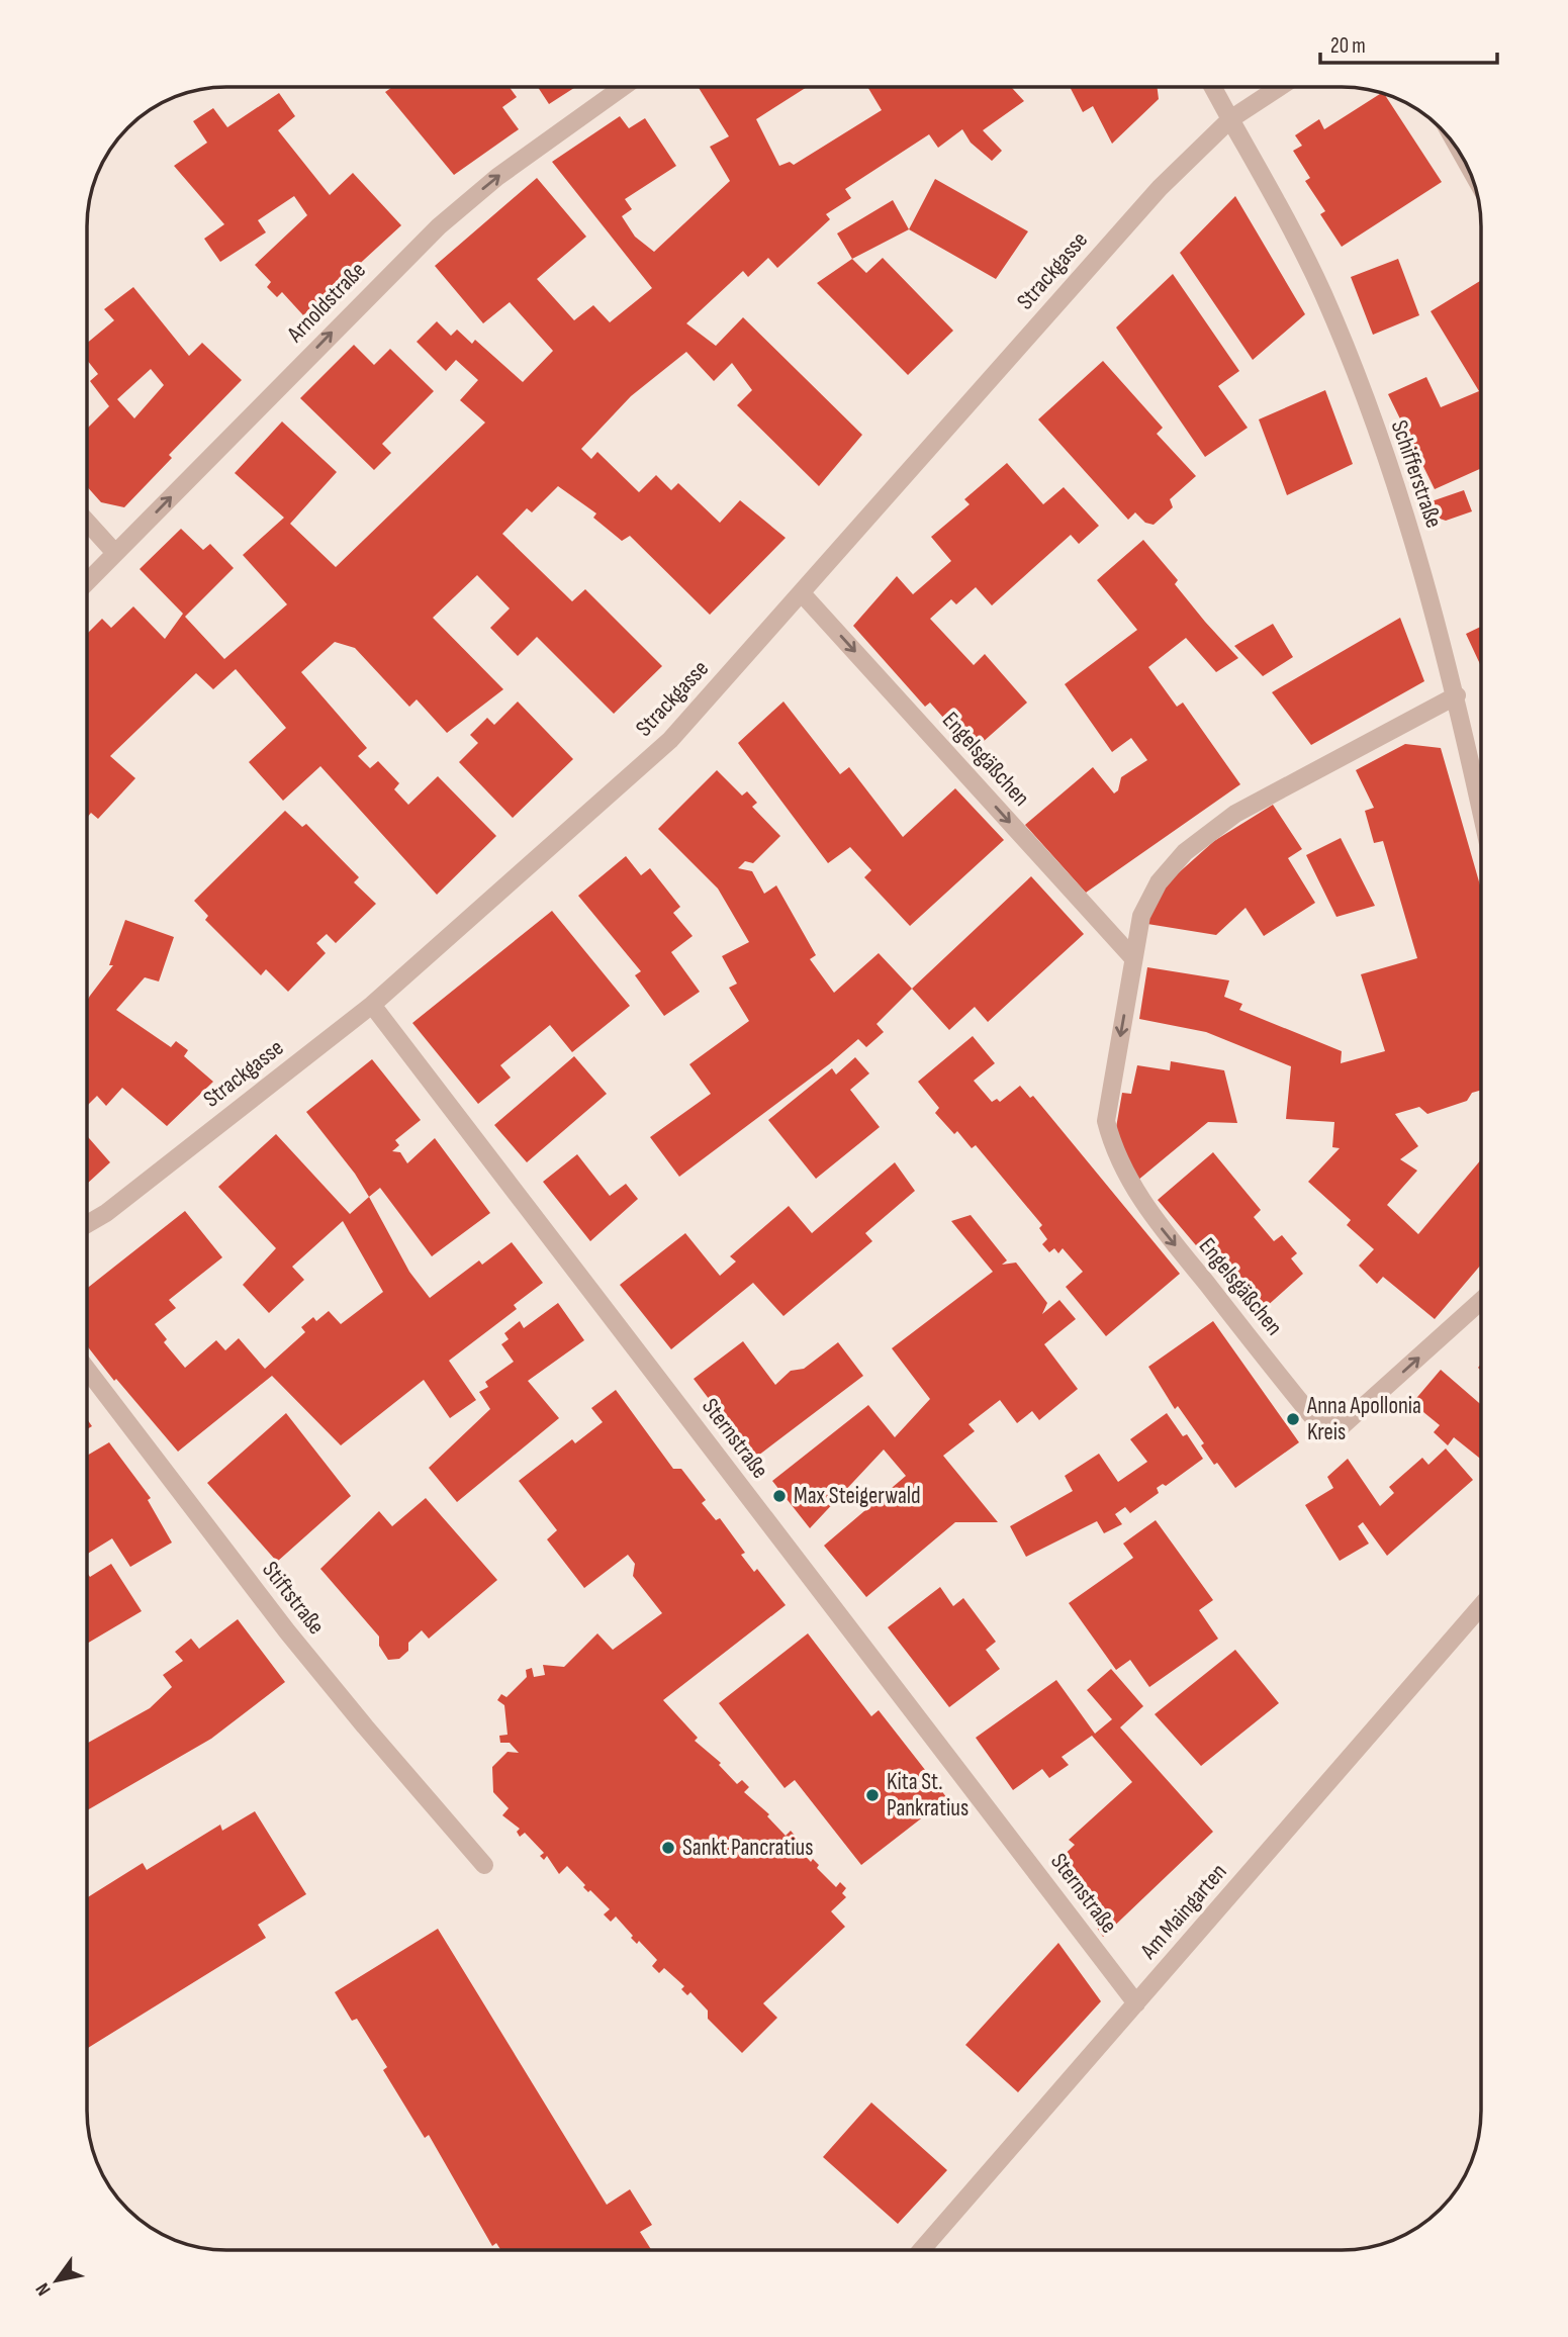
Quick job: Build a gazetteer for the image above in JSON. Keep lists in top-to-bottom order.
{
  "streets": {
    "street": [
      "Strackgasse",
      "Arnoldstraße",
      "Schifferstraße",
      "Engelsgäßchen",
      "Sternstraße",
      "Stiftstraße",
      "Am Maingarten"
    ]
  },
  "crossings": [
    ["Strackgasse", "Schifferstraße"],
    ["Strackgasse", "Engelsgäßchen"],
    ["Strackgasse", "Sternstraße"],
    ["Schifferstraße", "Engelsgäßchen"],
    ["Sternstraße", "Am Maingarten"]
  ],
  "one_way": ["Arnoldstraße"],
  "places": [
    "Anna Apollonia Kreis",
    "Max Steigerwald",
    "Kita St. Pankratius",
    "Sankt Pancratius"
  ],
  "scale_bar": "20 m",
  "north": "bottom left"
}
